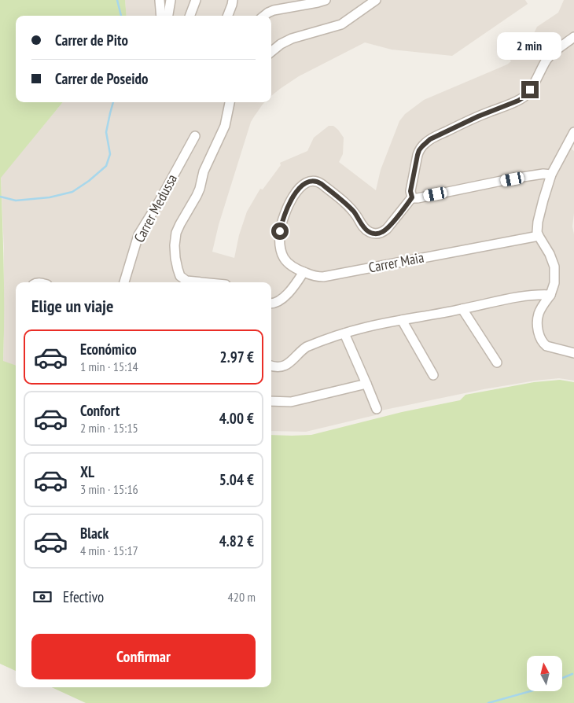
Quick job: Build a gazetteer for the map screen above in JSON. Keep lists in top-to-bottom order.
{
  "streets": {
    "street": ["Carrer Medussa", "Carrer Maia"]
  },
  "north": "top",
  "page": {
    "banner": ["Carrer de Pito", "Carrer de Poseido"],
    "bubble": "2 min",
    "heading": "Elige un viaje",
    "list": [
      {
        "name": "Económico",
        "note": "1 min · 15:14",
        "value": "2.97 €"
      },
      {
        "name": "Confort",
        "note": "2 min · 15:15",
        "value": "4.00 €"
      },
      {
        "name": "XL",
        "note": "3 min · 15:16",
        "value": "5.04 €"
      },
      {
        "name": "Black",
        "note": "4 min · 15:17",
        "value": "4.82 €"
      }
    ],
    "pay": ["Efectivo", "420 m"],
    "buttons": "Confirmar"
  }
}
